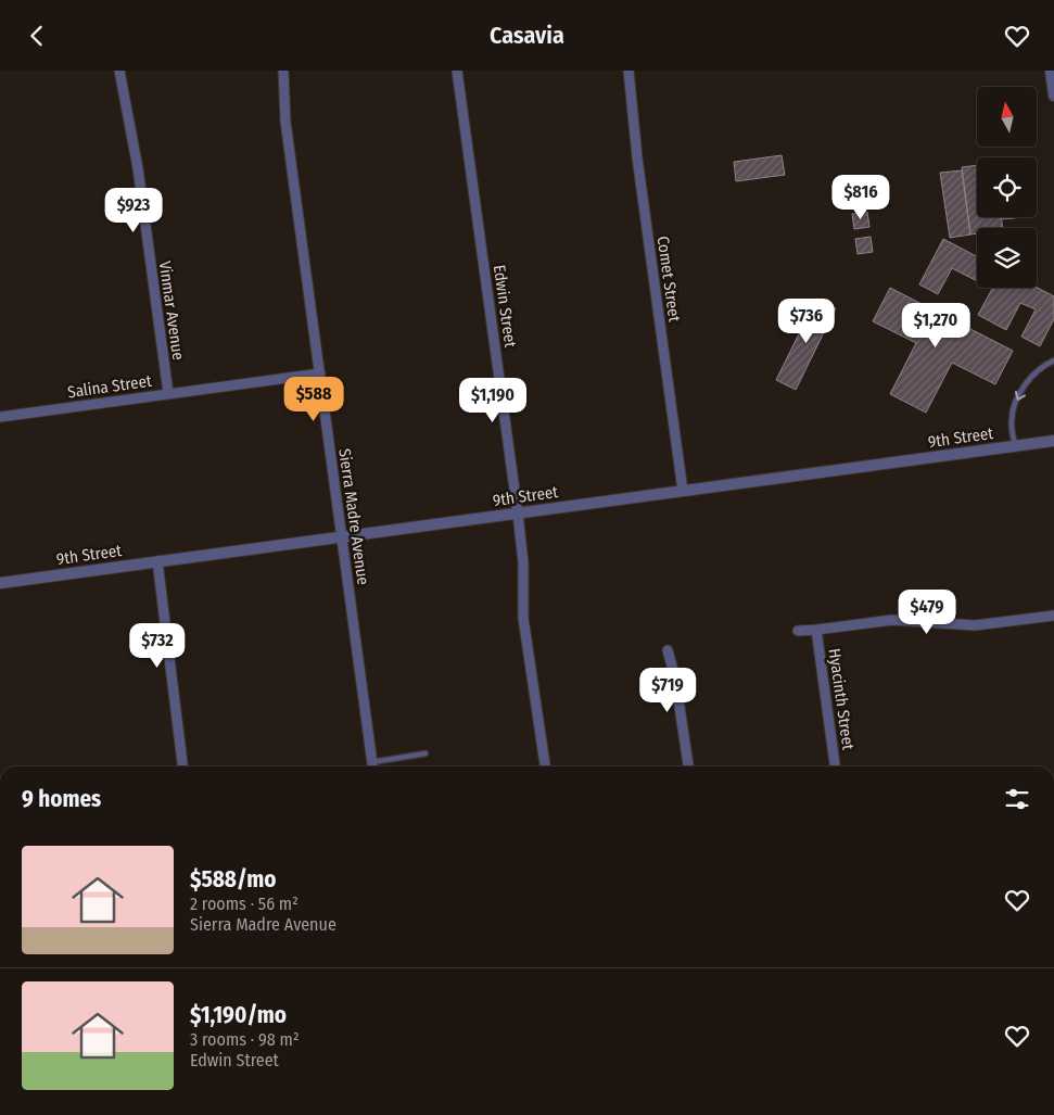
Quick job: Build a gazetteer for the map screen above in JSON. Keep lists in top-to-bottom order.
{
  "streets": {
    "street": [
      "Comet Street",
      "Edwin Street",
      "Vinmar Avenue",
      "Salina Street",
      "9th Street",
      "Sierra Madre Avenue",
      "Hyacinth Street"
    ]
  },
  "crossings": [
    ["Comet Street", "9th Street"],
    ["Edwin Street", "9th Street"],
    ["Vinmar Avenue", "Salina Street"],
    ["Salina Street", "Sierra Madre Avenue"],
    ["9th Street", "Sierra Madre Avenue"]
  ],
  "north": "top",
  "page": {
    "header": "Casavia",
    "price": [
      "$816",
      "$923",
      "$736",
      "$1,270",
      "$588",
      "$1,190",
      "$479",
      "$732",
      "$719"
    ],
    "heading": "9 homes",
    "list": [
      {
        "name": "$588/mo",
        "note": "2 rooms · 56 m² · Sierra Madre Avenue"
      },
      {
        "name": "$1,190/mo",
        "note": "3 rooms · 98 m² · Edwin Street"
      }
    ]
  }
}
